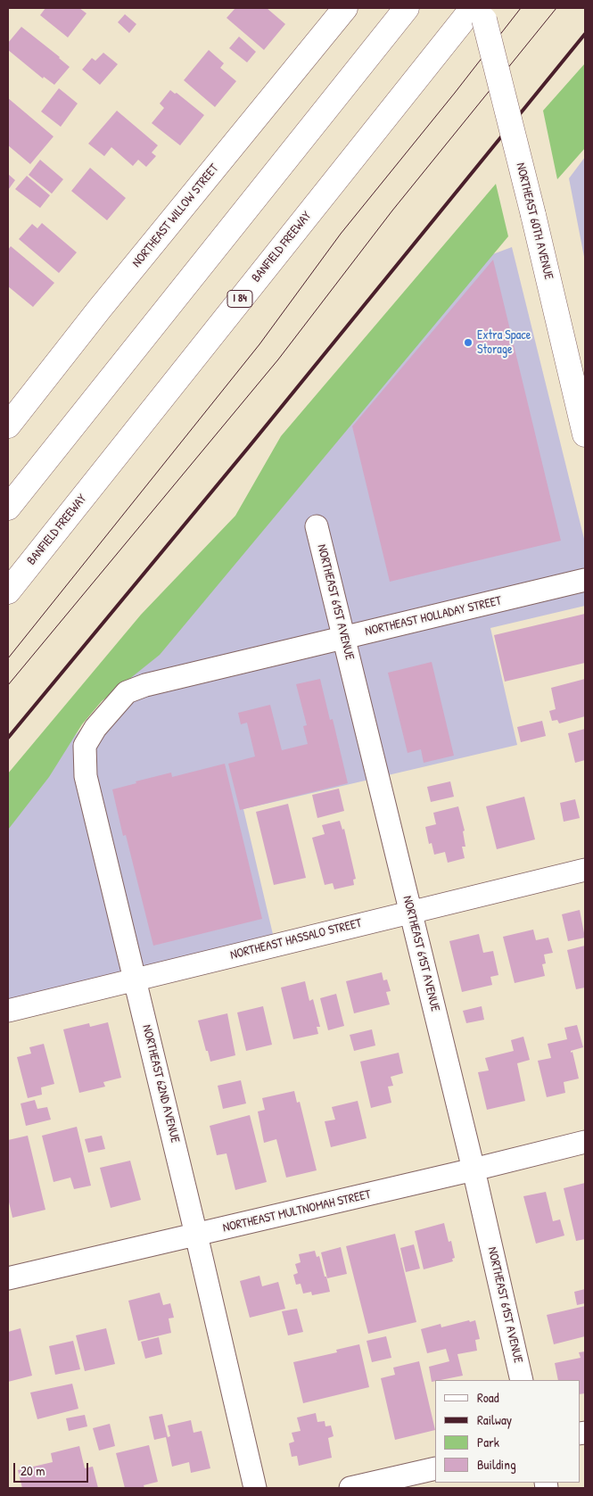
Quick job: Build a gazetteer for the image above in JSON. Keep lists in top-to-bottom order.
{
  "streets": {
    "main road": [
      "NORTHEAST WILLOW STREET",
      "NORTHEAST 60TH AVENUE",
      "BANFIELD FREEWAY",
      "I 84"
    ],
    "street": [
      "NORTHEAST 61ST AVENUE",
      "NORTHEAST HOLLADAY STREET",
      "NORTHEAST HASSALO STREET",
      "NORTHEAST 62ND AVENUE",
      "NORTHEAST MULTNOMAH STREET"
    ]
  },
  "crossings": [
    ["NORTHEAST 61ST AVENUE", "NORTHEAST HOLLADAY STREET"],
    ["NORTHEAST 61ST AVENUE", "NORTHEAST HASSALO STREET"],
    ["NORTHEAST 61ST AVENUE", "NORTHEAST MULTNOMAH STREET"],
    ["NORTHEAST HOLLADAY STREET", "NORTHEAST 62ND AVENUE"],
    ["NORTHEAST HASSALO STREET", "NORTHEAST 62ND AVENUE"],
    ["NORTHEAST 62ND AVENUE", "NORTHEAST MULTNOMAH STREET"]
  ],
  "places": ["Extra Space Storage"],
  "legend": [
    "Road",
    "Railway",
    "Park",
    "Building"
  ],
  "scale_bar": "20 m"
}
